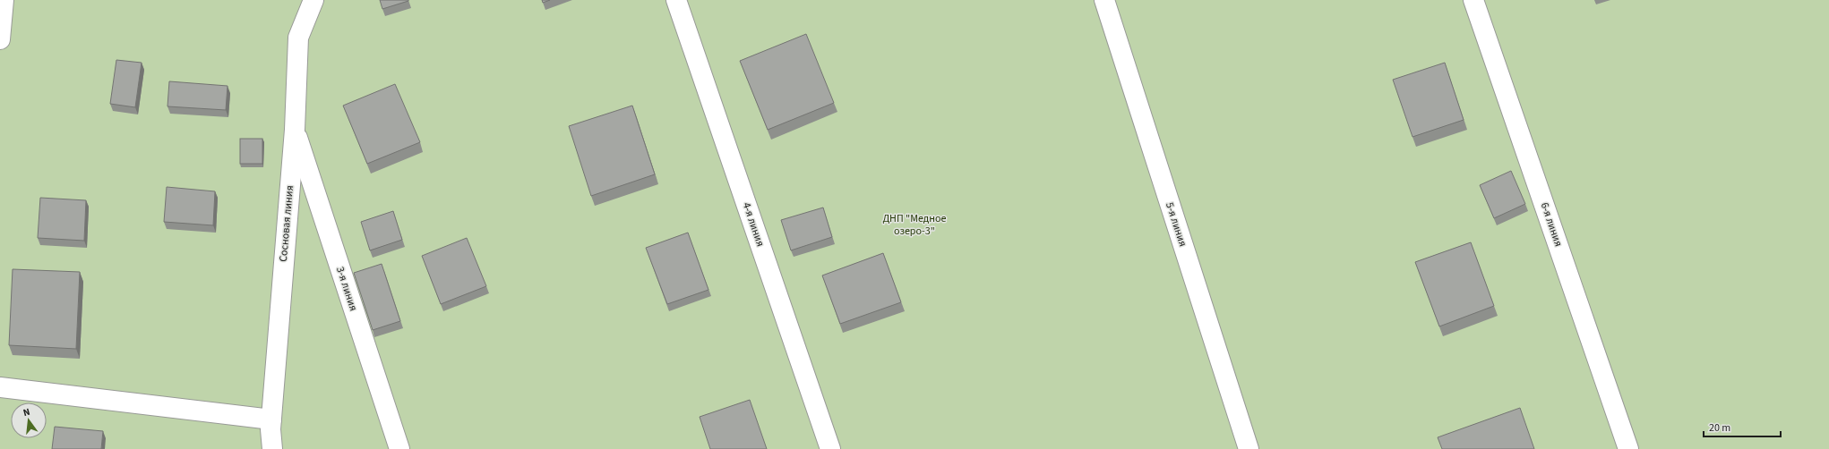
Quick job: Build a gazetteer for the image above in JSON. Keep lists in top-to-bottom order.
{
  "streets": {
    "street": [
      "Сосновая линия",
      "4-я линия",
      "5-я линия",
      "6-я линия",
      "3-я линия"
    ]
  },
  "crossings": [
    ["Сосновая линия", "3-я линия"]
  ],
  "parks": ["ДНП \"Медное озеро-3\""],
  "scale_bar": "20 m",
  "north": "top"
}
